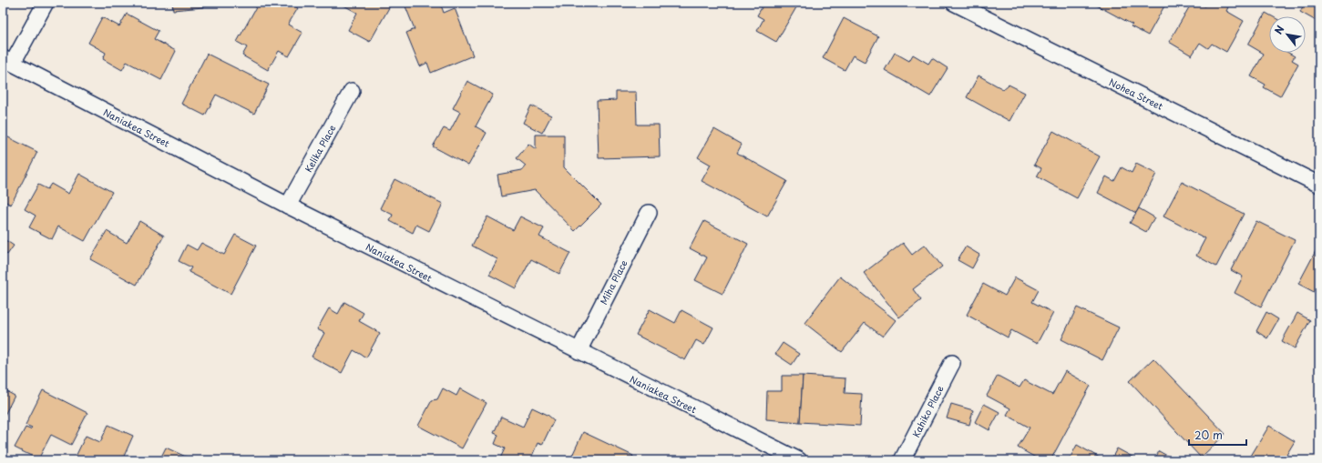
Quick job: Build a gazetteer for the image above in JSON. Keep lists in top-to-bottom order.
{
  "streets": {
    "street": [
      "Nohea Street",
      "Naniakea Street",
      "Kelika Place",
      "Miha Place",
      "Kahiko Place"
    ]
  },
  "crossings": [
    ["Naniakea Street", "Kelika Place"],
    ["Naniakea Street", "Miha Place"]
  ],
  "scale_bar": "20 m",
  "north": "top left"
}
